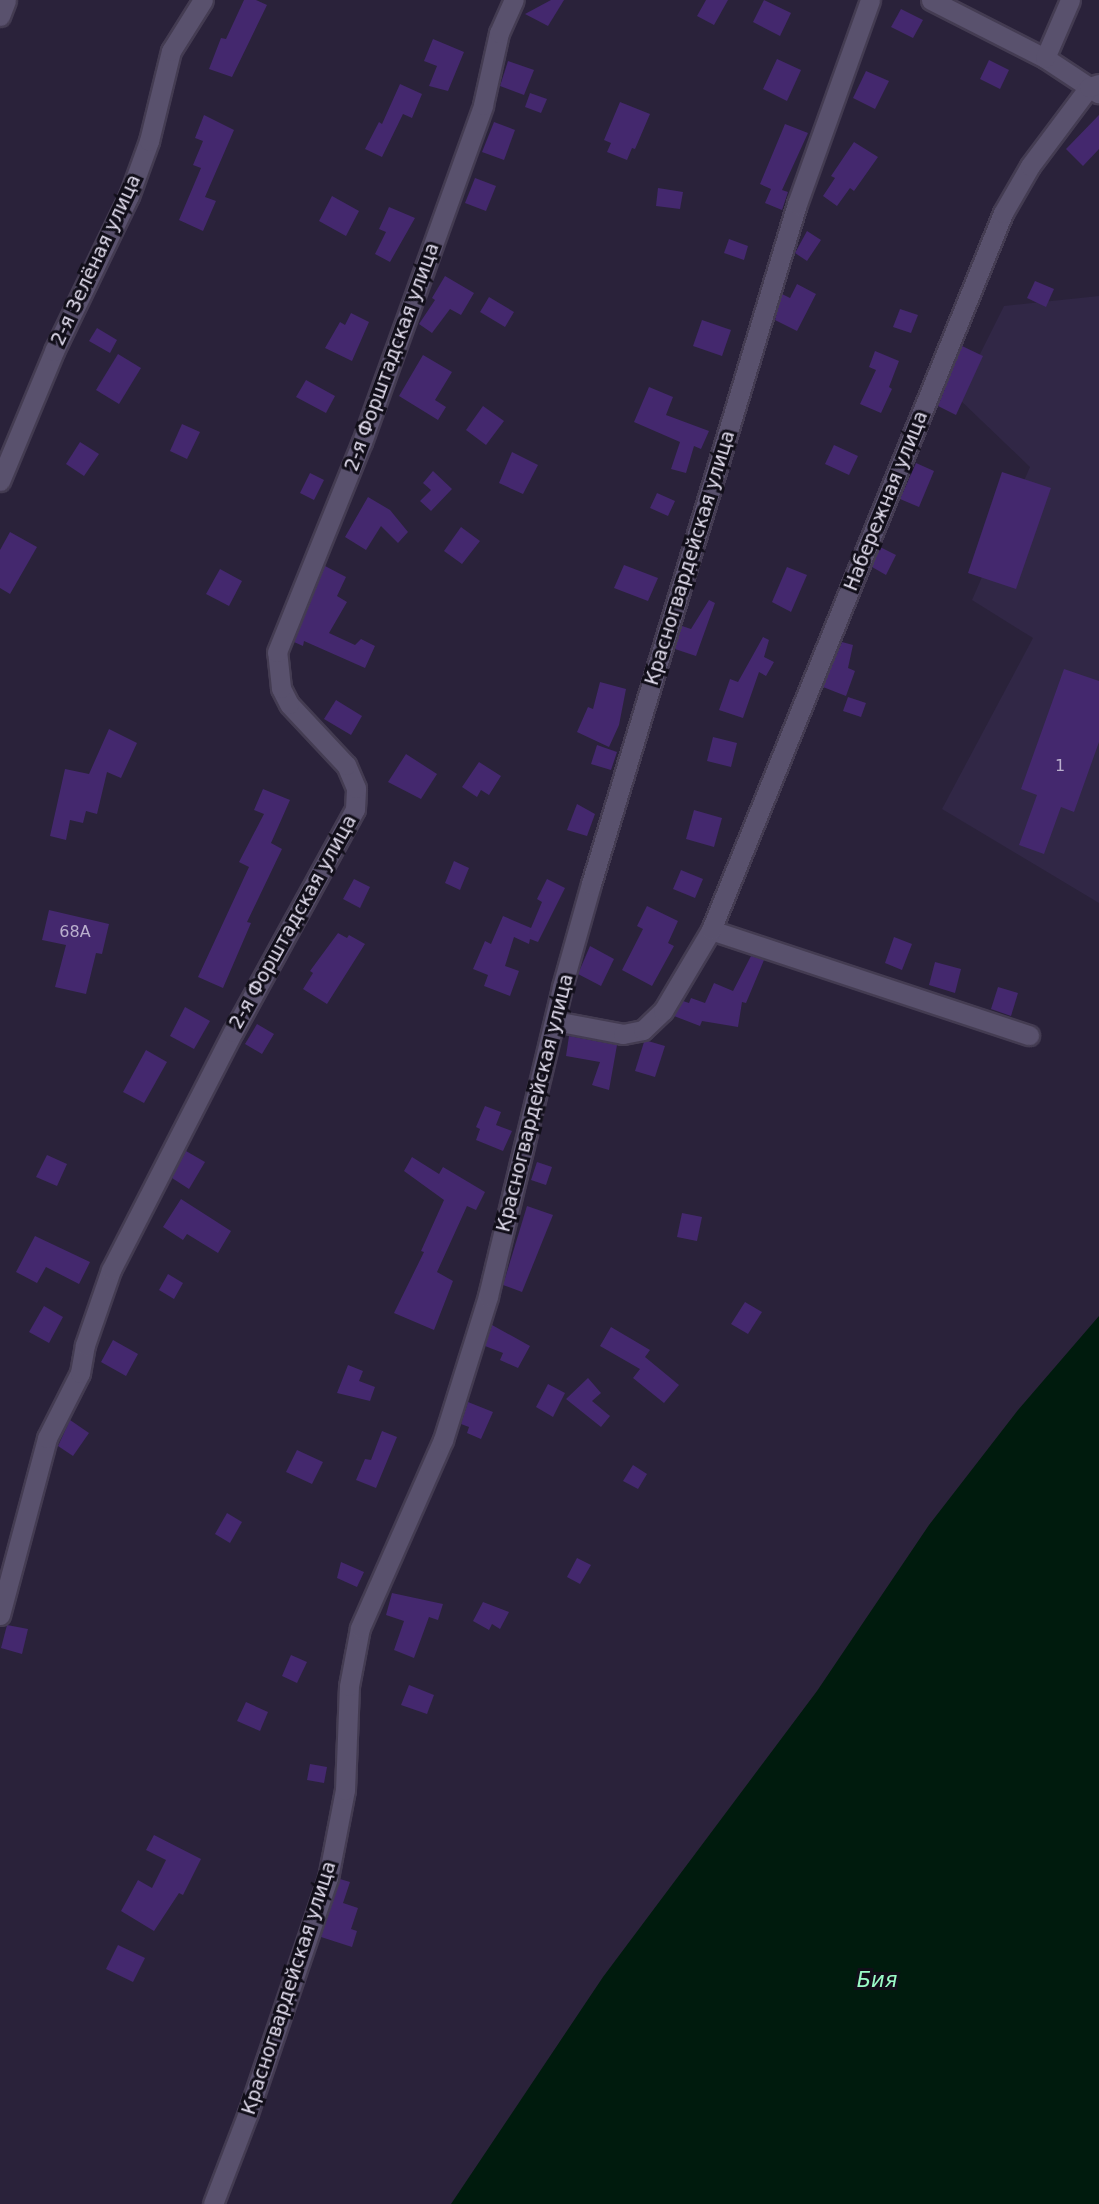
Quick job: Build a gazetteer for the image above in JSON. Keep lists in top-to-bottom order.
{
  "streets": {
    "street": [
      "2-я Зелёная улица",
      "2-я Форштадская улица",
      "Набережная улица",
      "Красногвардейская улица"
    ]
  },
  "crossings": [
    ["Набережная улица", "Красногвардейская улица"]
  ],
  "water": ["Бия"],
  "house_numbers": ["1", "68А"]
}
